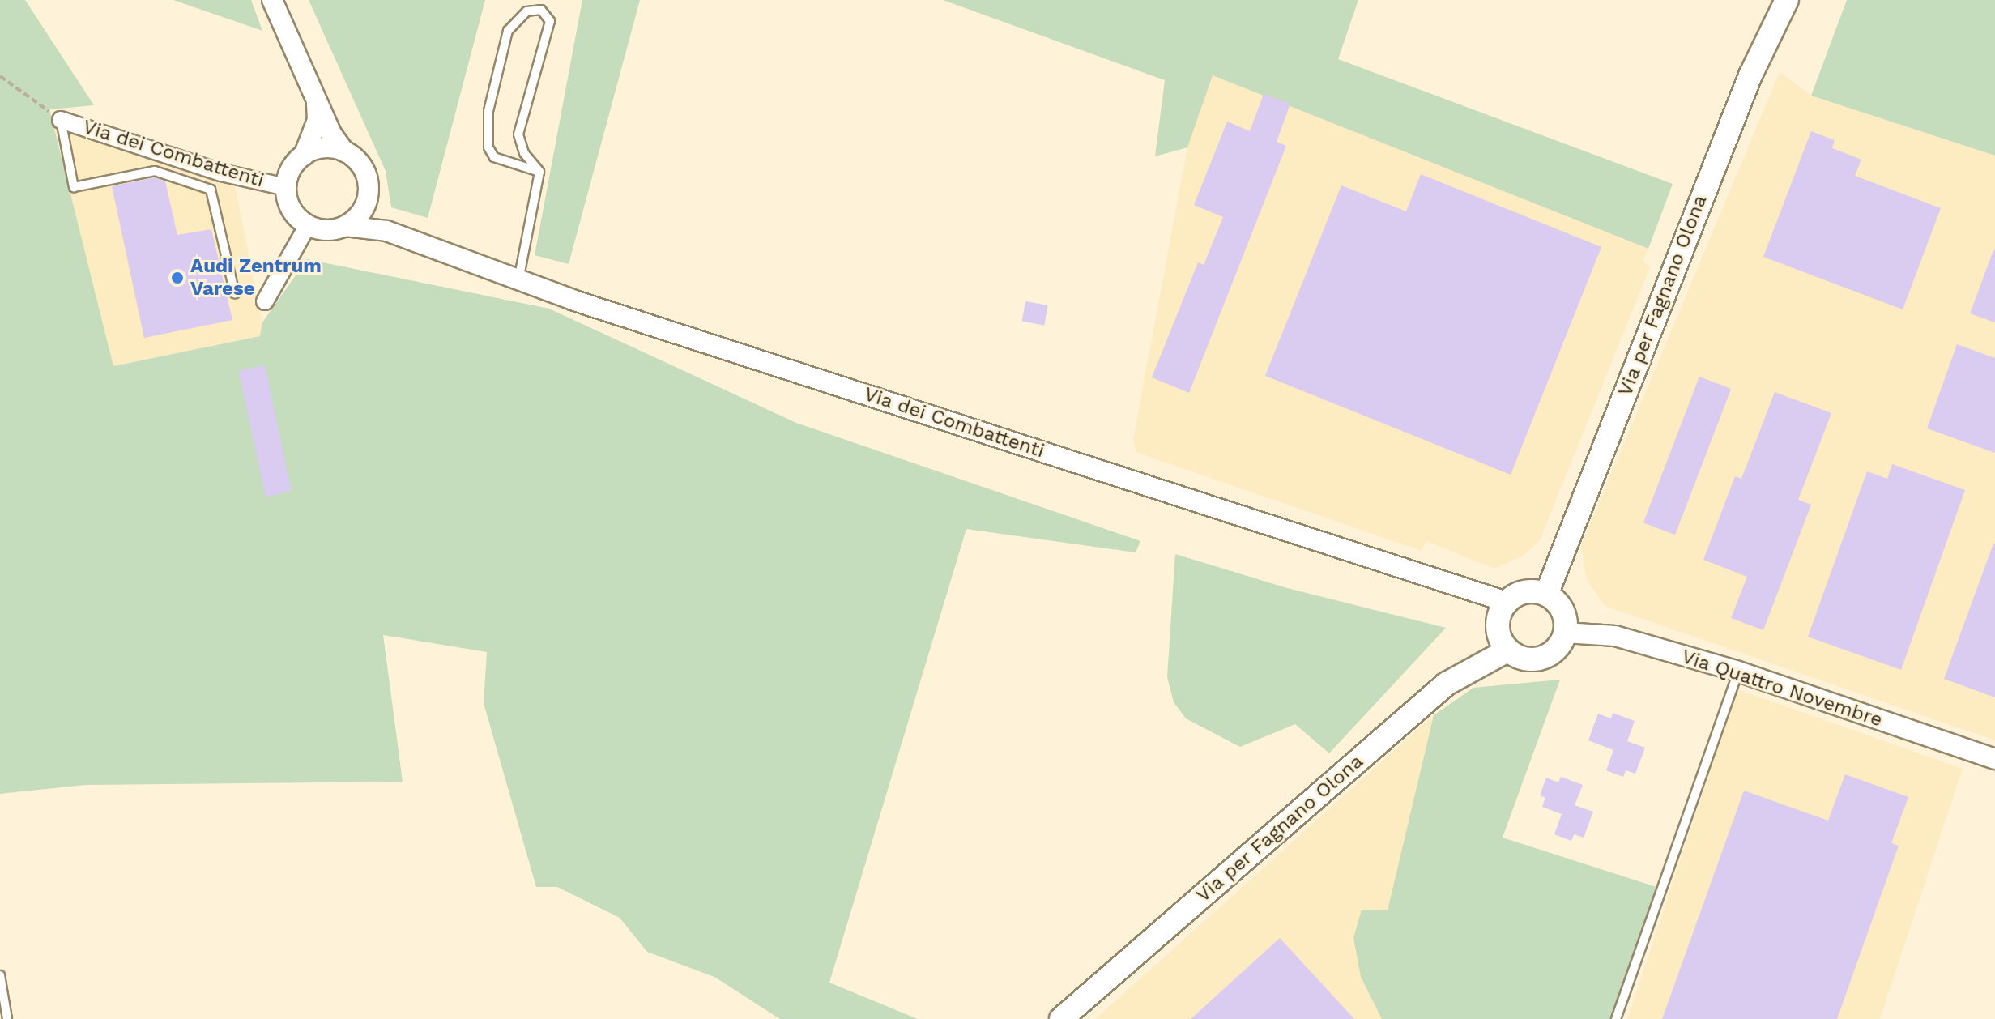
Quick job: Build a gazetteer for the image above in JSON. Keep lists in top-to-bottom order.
{
  "streets": {
    "main road": ["Via per Fagnano Olona"],
    "street": ["Via dei Combattenti", "Via Quattro Novembre"]
  },
  "crossings": [
    ["Via dei Combattenti", "Via per Fagnano Olona"],
    ["Via dei Combattenti", "Via Quattro Novembre"],
    ["Via per Fagnano Olona", "Via Quattro Novembre"]
  ],
  "places": ["Audi Zentrum Varese"]
}
